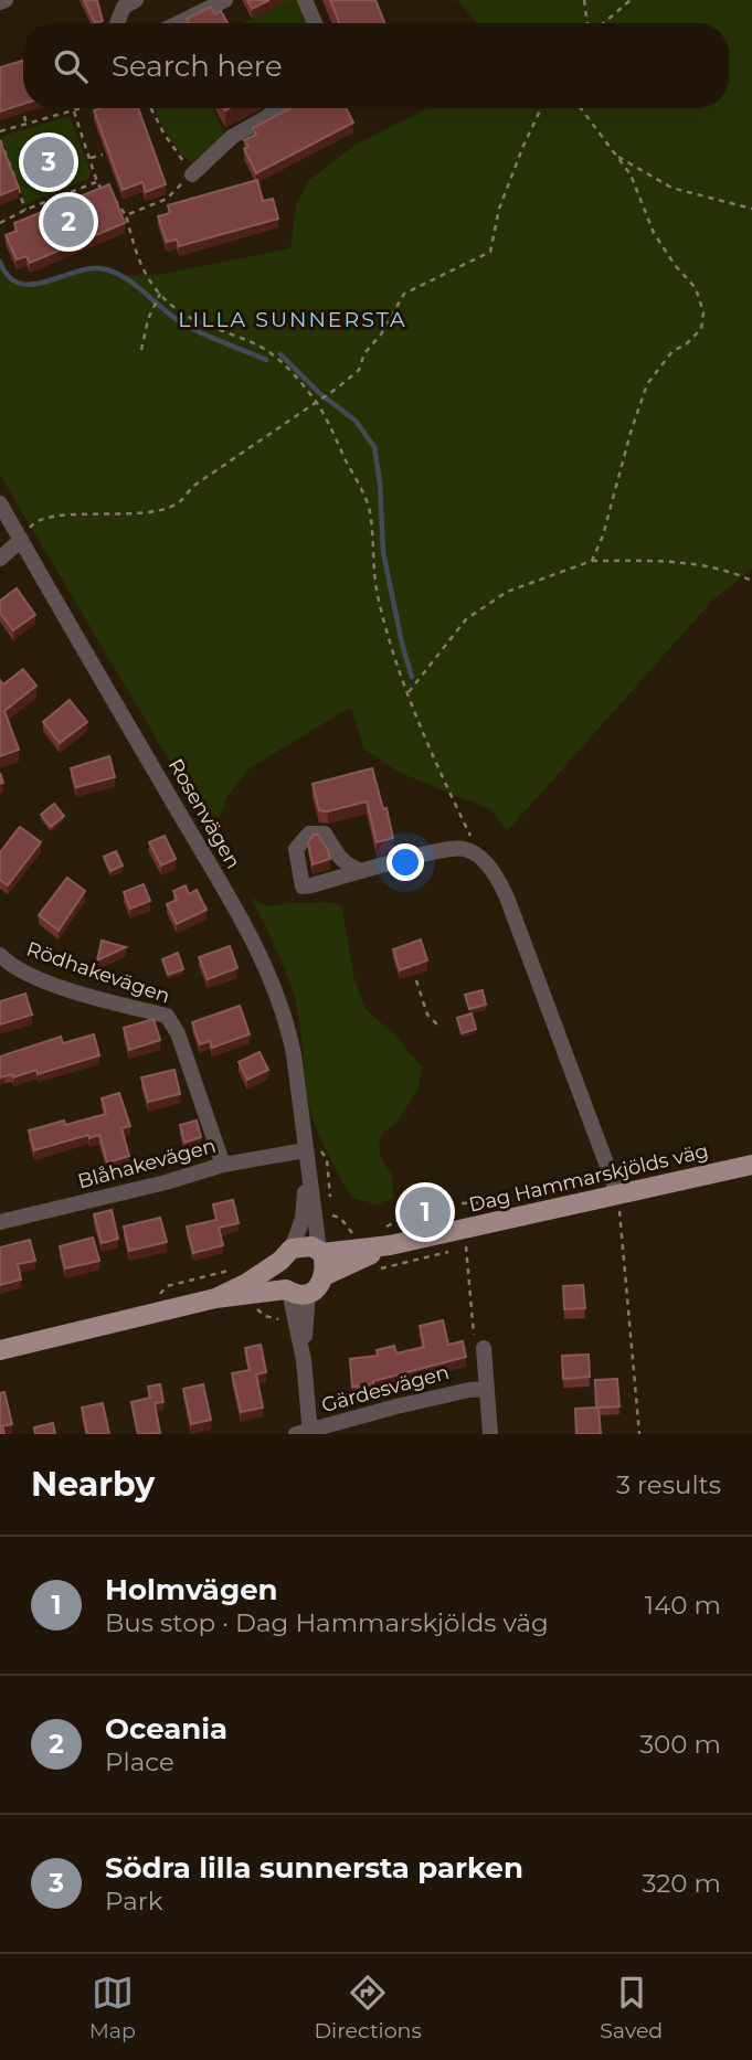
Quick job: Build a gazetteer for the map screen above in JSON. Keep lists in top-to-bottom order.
{
  "streets": {
    "main road": ["Dag Hammarskjölds väg"],
    "street": [
      "Rosenvägen",
      "Rödhakevägen",
      "Blåhakevägen",
      "Gärdesvägen"
    ]
  },
  "crossings": [
    ["Rosenvägen", "Blåhakevägen"],
    ["Rosenvägen", "Dag Hammarskjölds väg"],
    ["Rödhakevägen", "Blåhakevägen"]
  ],
  "districts": ["LILLA SUNNERSTA"],
  "page": {
    "search": "Search here",
    "pins": ["3", "2", "1"],
    "heading": ["Nearby", "3 results"],
    "list": [
      {
        "mark": "1",
        "name": "Holmvägen",
        "note": "Bus stop · Dag Hammarskjölds väg",
        "value": "140 m"
      },
      {
        "mark": "2",
        "name": "Oceania",
        "note": "Place",
        "value": "300 m"
      },
      {
        "mark": "3",
        "name": "Södra lilla sunnersta parken",
        "note": "Park",
        "value": "320 m"
      }
    ],
    "nav": ["Map", "Directions", "Saved"]
  }
}
